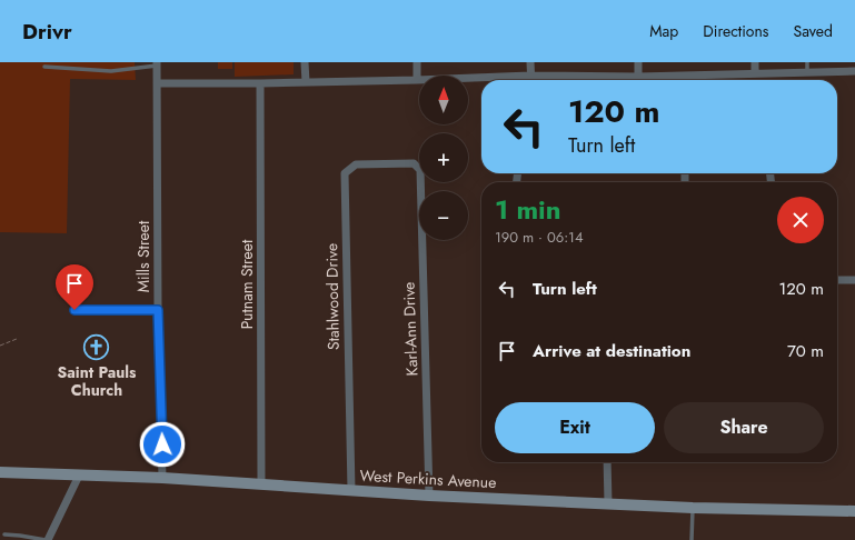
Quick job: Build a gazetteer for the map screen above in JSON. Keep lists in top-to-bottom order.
{
  "streets": {
    "main road": ["West Perkins Avenue"],
    "street": [
      "Mills Street",
      "Putnam Street",
      "Stahlwood Drive",
      "Karl-Ann Drive"
    ]
  },
  "crossings": [
    ["Mills Street", "West Perkins Avenue"],
    ["Putnam Street", "West Perkins Avenue"],
    ["Stahlwood Drive", "Karl-Ann Drive"],
    ["Stahlwood Drive", "West Perkins Avenue"],
    ["Karl-Ann Drive", "West Perkins Avenue"]
  ],
  "places": {
    "church": ["Saint Pauls Church"]
  },
  "north": "top",
  "page": {
    "header": "Drivr",
    "nav": ["Map", "Directions", "Saved"],
    "map_buttons": ["+", "−"],
    "turn": ["120 m", "Turn left"],
    "heading": ["1 min", "190 m · 06:14"],
    "list": [
      {
        "name": "Turn left",
        "value": "120 m"
      },
      {
        "name": "Arrive at destination",
        "value": "70 m"
      }
    ],
    "buttons": ["Exit", "Share"]
  }
}
